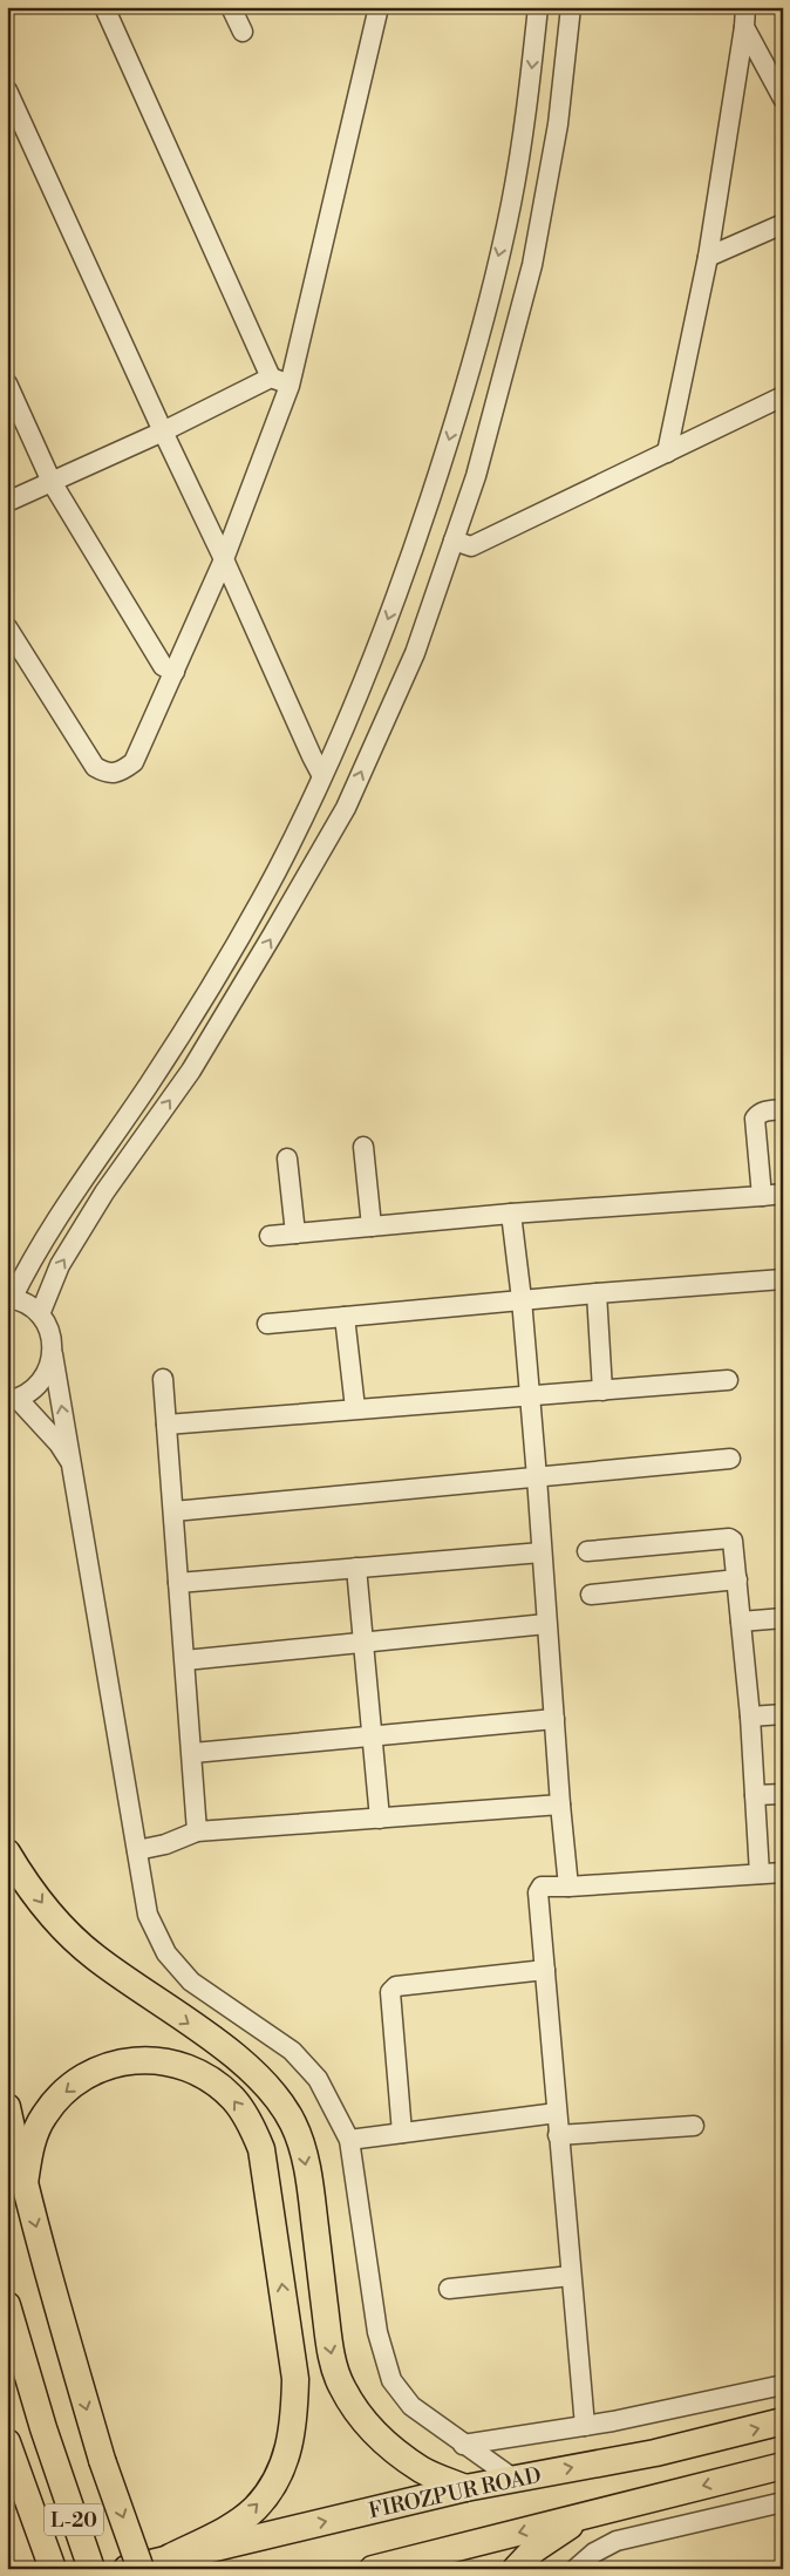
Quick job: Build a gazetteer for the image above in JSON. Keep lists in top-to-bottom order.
{
  "streets": {
    "highway": ["FIROZPUR ROAD", "L-20"]
  }
}
